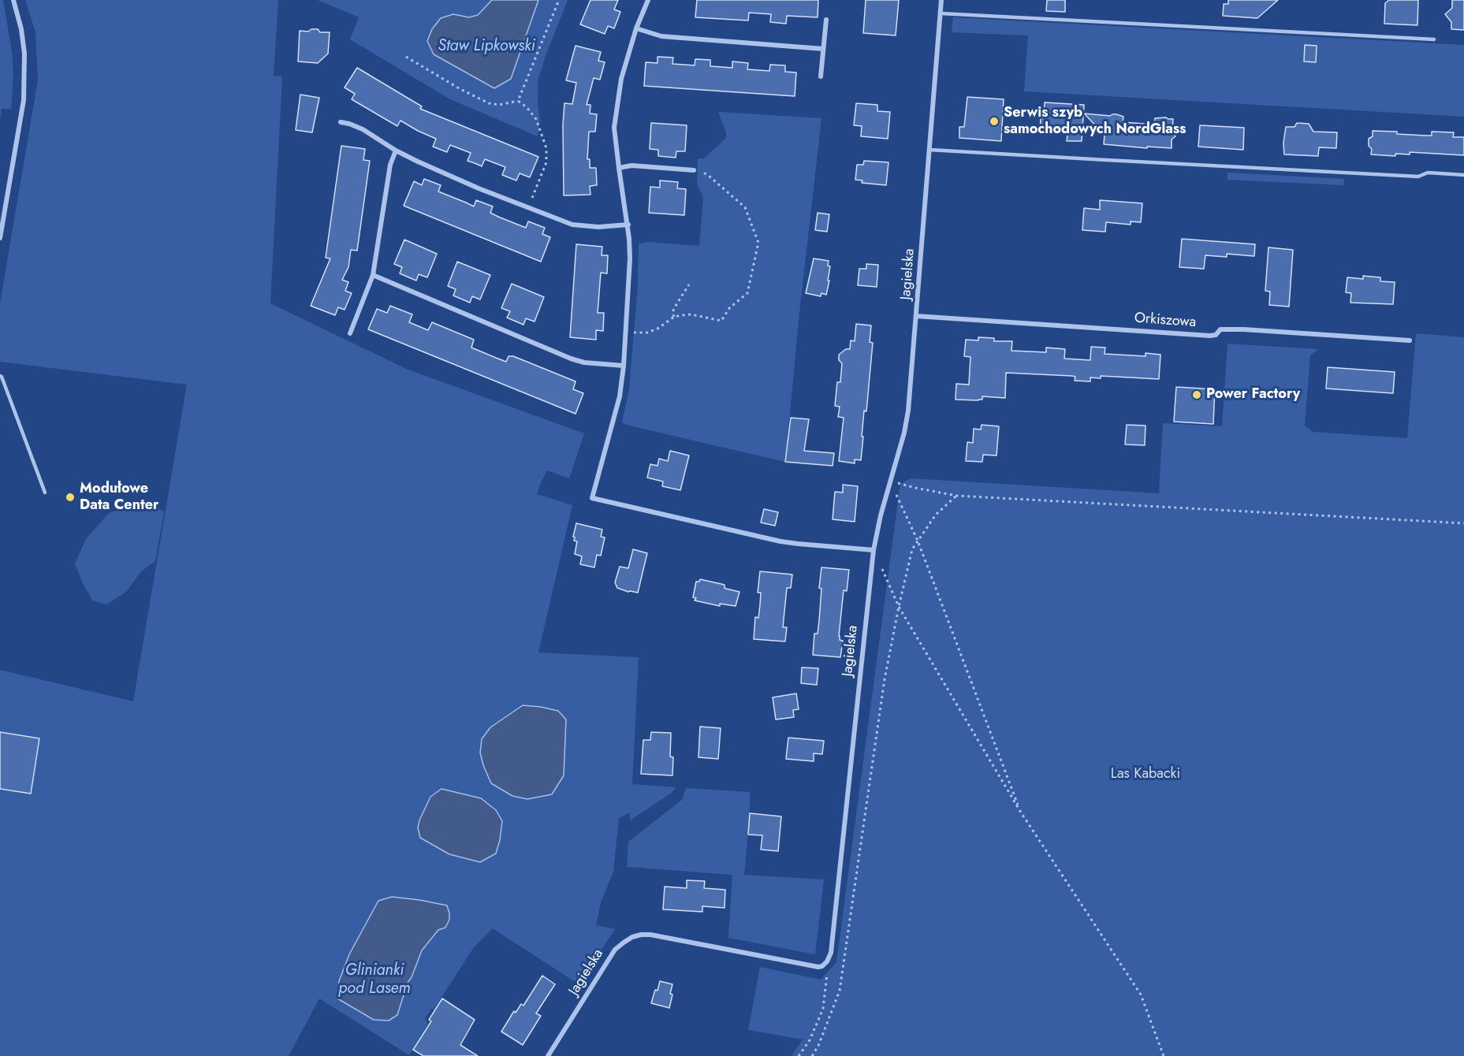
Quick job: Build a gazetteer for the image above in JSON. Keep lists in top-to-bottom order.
{
  "streets": {
    "street": ["Jagielska", "Orkiszowa"]
  },
  "crossings": [
    ["Jagielska", "Orkiszowa"]
  ],
  "water": ["Staw Lipkowski", "Glinianki pod Lasem"],
  "parks": ["Las Kabacki"],
  "places": ["Serwis szyb samochodowych NordGlass", "Power Factory", "Modułowe Data Center"]
}
